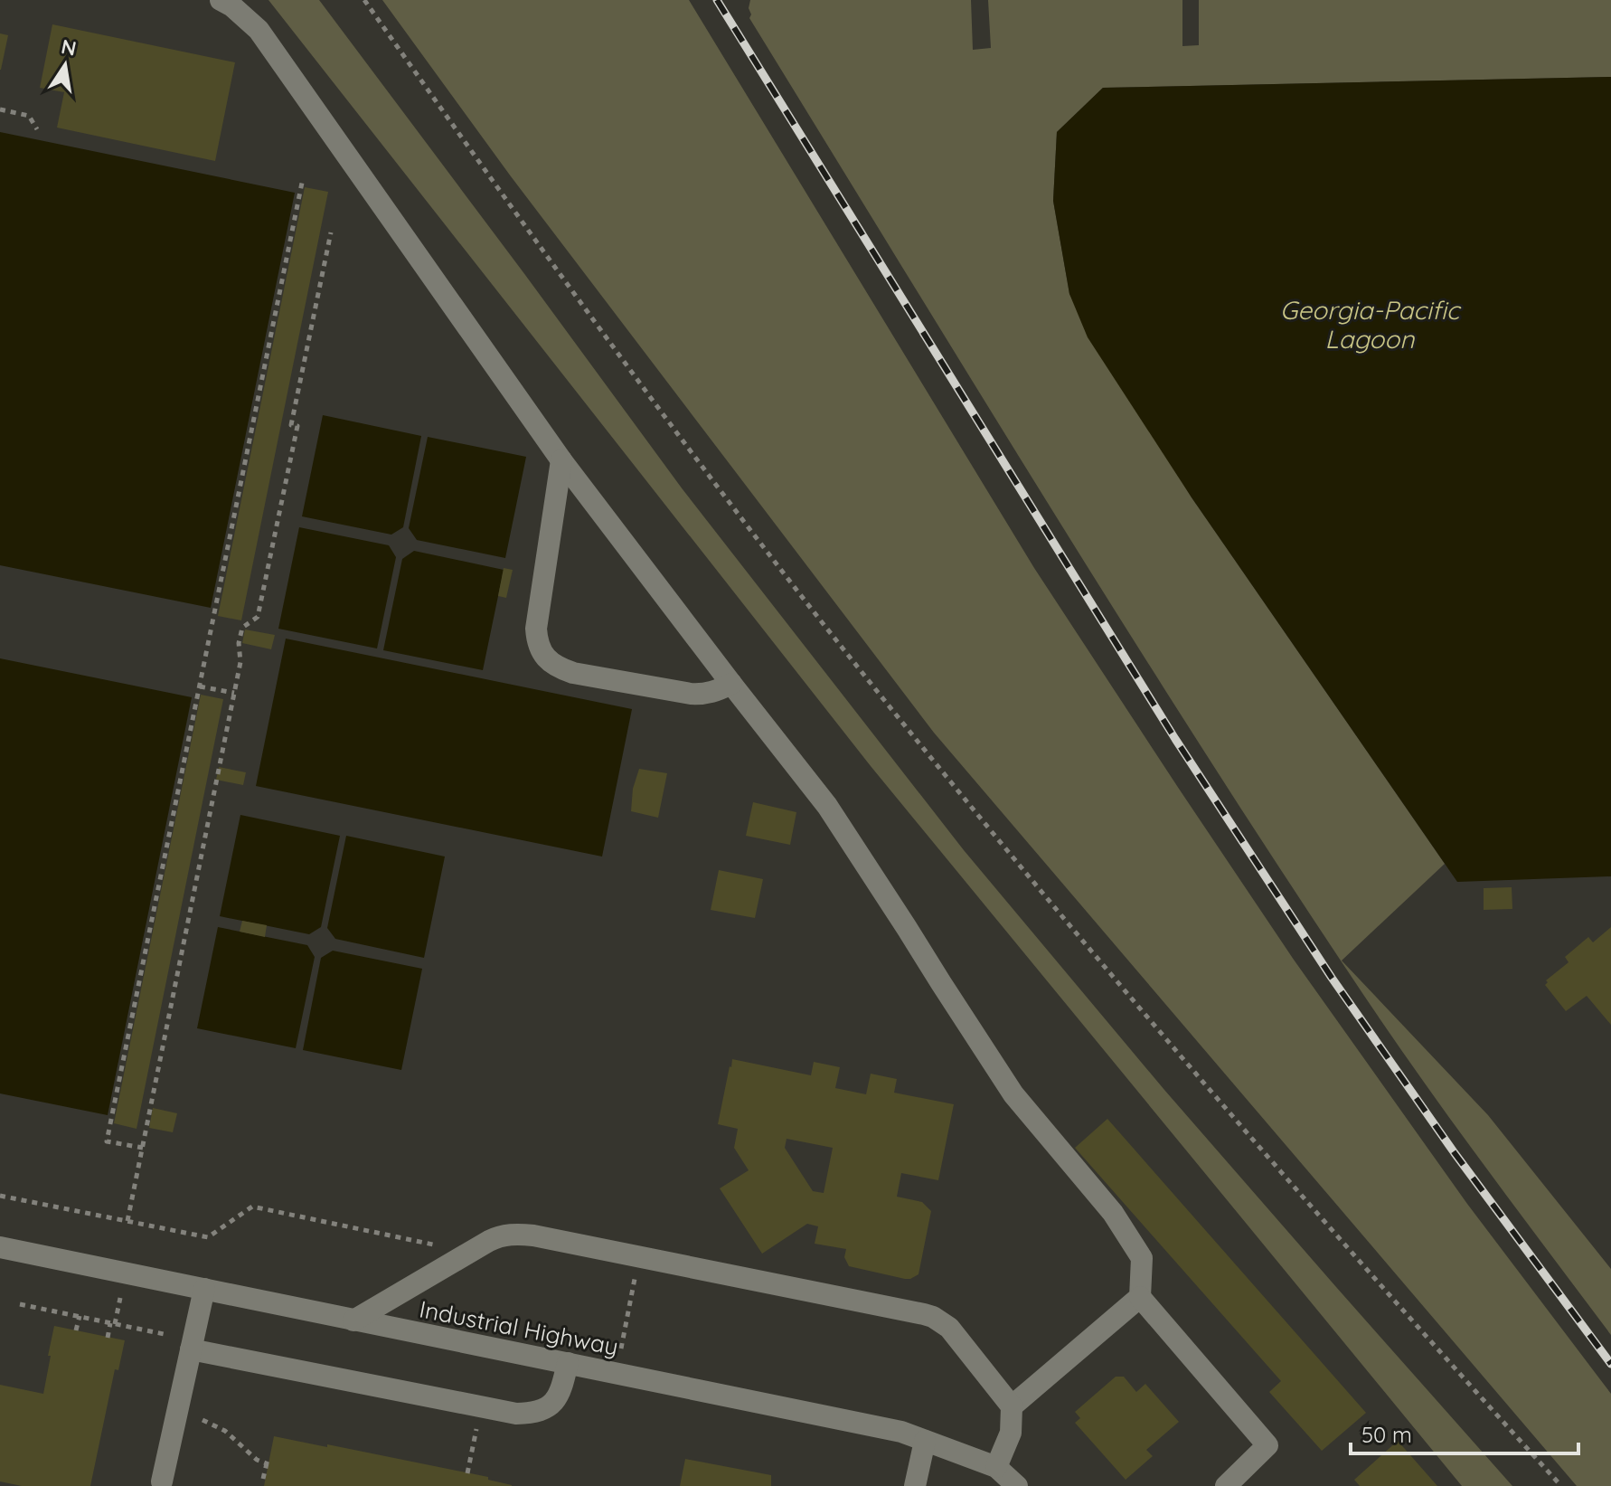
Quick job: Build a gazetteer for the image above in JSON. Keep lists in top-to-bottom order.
{
  "streets": {
    "street": ["Industrial Highway"]
  },
  "water": ["Georgia-Pacific Lagoon"],
  "scale_bar": "50 m",
  "north": "top"
}
